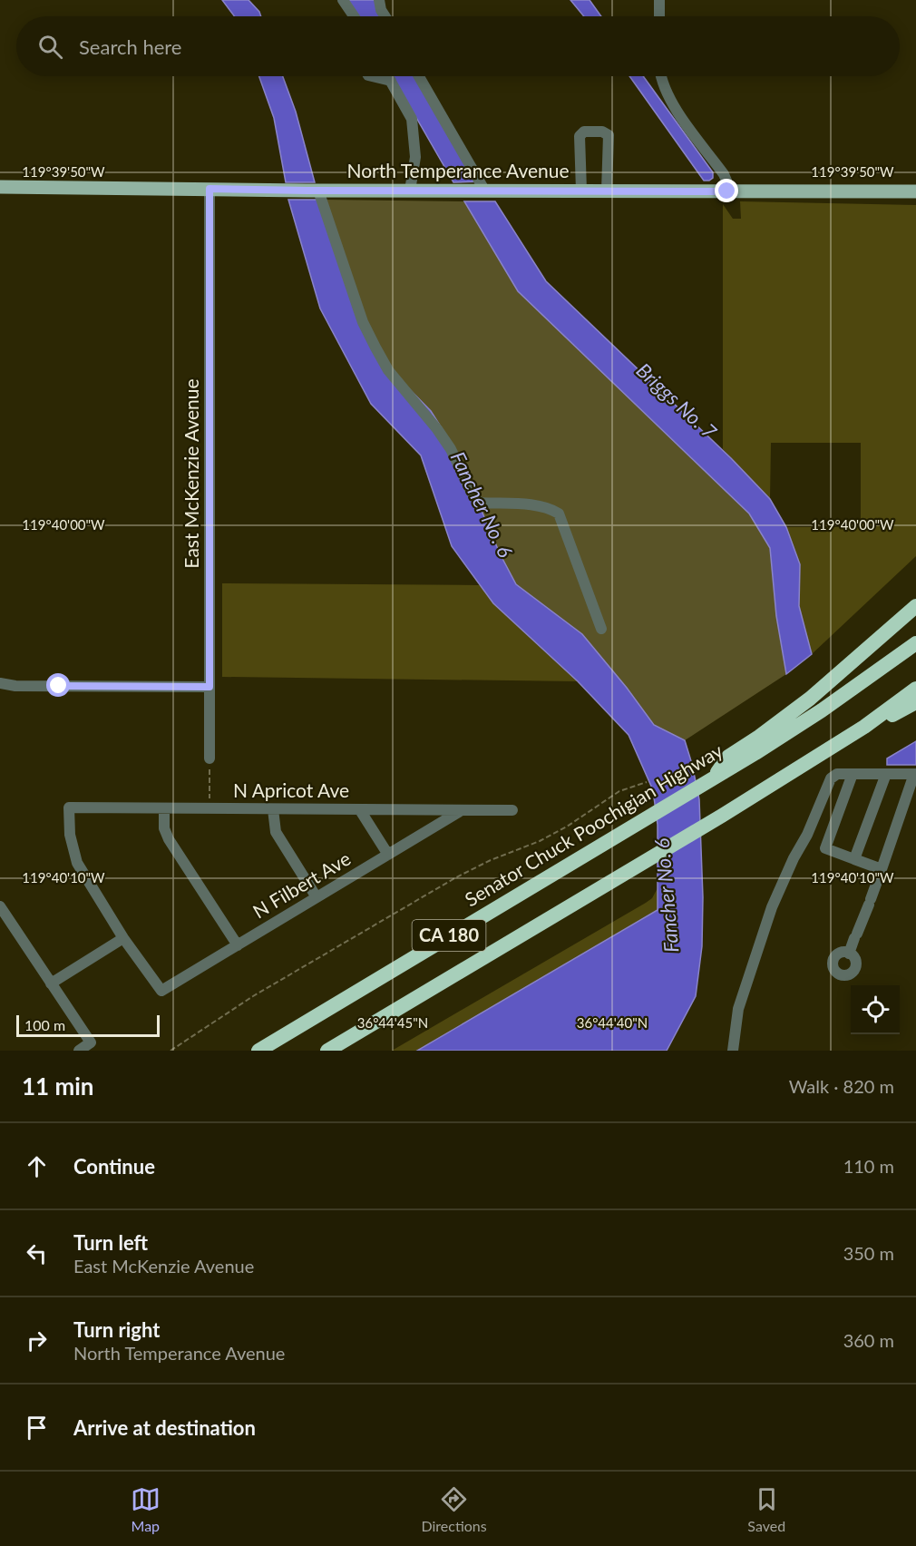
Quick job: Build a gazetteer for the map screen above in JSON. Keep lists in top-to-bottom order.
{
  "streets": {
    "highway": ["Senator Chuck Poochigian Highway", "CA 180"],
    "main road": ["North Temperance Avenue"],
    "street": ["East McKenzie Avenue", "N Apricot Ave", "N Filbert Ave"]
  },
  "crossings": [
    ["North Temperance Avenue", "East McKenzie Avenue"],
    ["N Apricot Ave", "N Filbert Ave"]
  ],
  "water": ["Briggs No. 7", "Fancher No. 6"],
  "scale_bar": "100 m",
  "page": {
    "search": "Search here",
    "scale": "100 m",
    "heading": ["11 min", "Walk · 820 m"],
    "list": [
      ["Continue", "110 m"],
      ["Turn left", "East McKenzie Avenue", "350 m"],
      ["Turn right", "North Temperance Avenue", "360 m"],
      "Arrive at destination"
    ],
    "nav": ["Map", "Directions", "Saved"]
  },
  "coordinates": [
    "119°39'50\"W",
    "119°40'00\"W",
    "119°40'10\"W",
    "36°44'45\"N",
    "36°44'40\"N"
  ]
}
